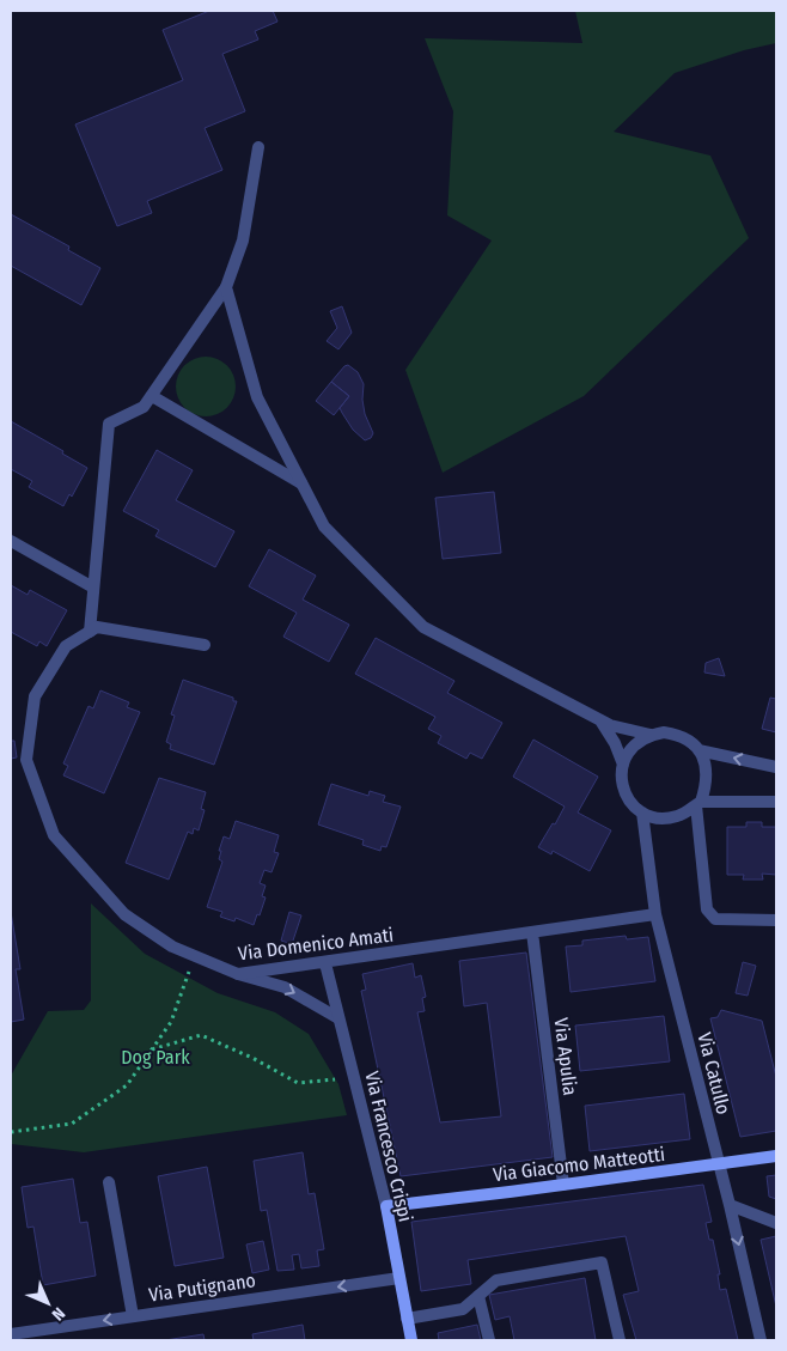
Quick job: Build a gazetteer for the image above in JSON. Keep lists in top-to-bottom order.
{
  "streets": {
    "street": [
      "Via Domenico Amati",
      "Via Apulia",
      "Via Catullo",
      "Via Francesco Crispi",
      "Via Giacomo Matteotti",
      "Via Putignano"
    ]
  },
  "crossings": [
    ["Via Domenico Amati", "Via Apulia"],
    ["Via Domenico Amati", "Via Catullo"],
    ["Via Domenico Amati", "Via Francesco Crispi"],
    ["Via Apulia", "Via Giacomo Matteotti"],
    ["Via Catullo", "Via Giacomo Matteotti"],
    ["Via Francesco Crispi", "Via Giacomo Matteotti"],
    ["Via Francesco Crispi", "Via Putignano"]
  ],
  "one_way": ["Via Putignano"],
  "parks": ["Dog Park"],
  "north": "bottom right"
}
